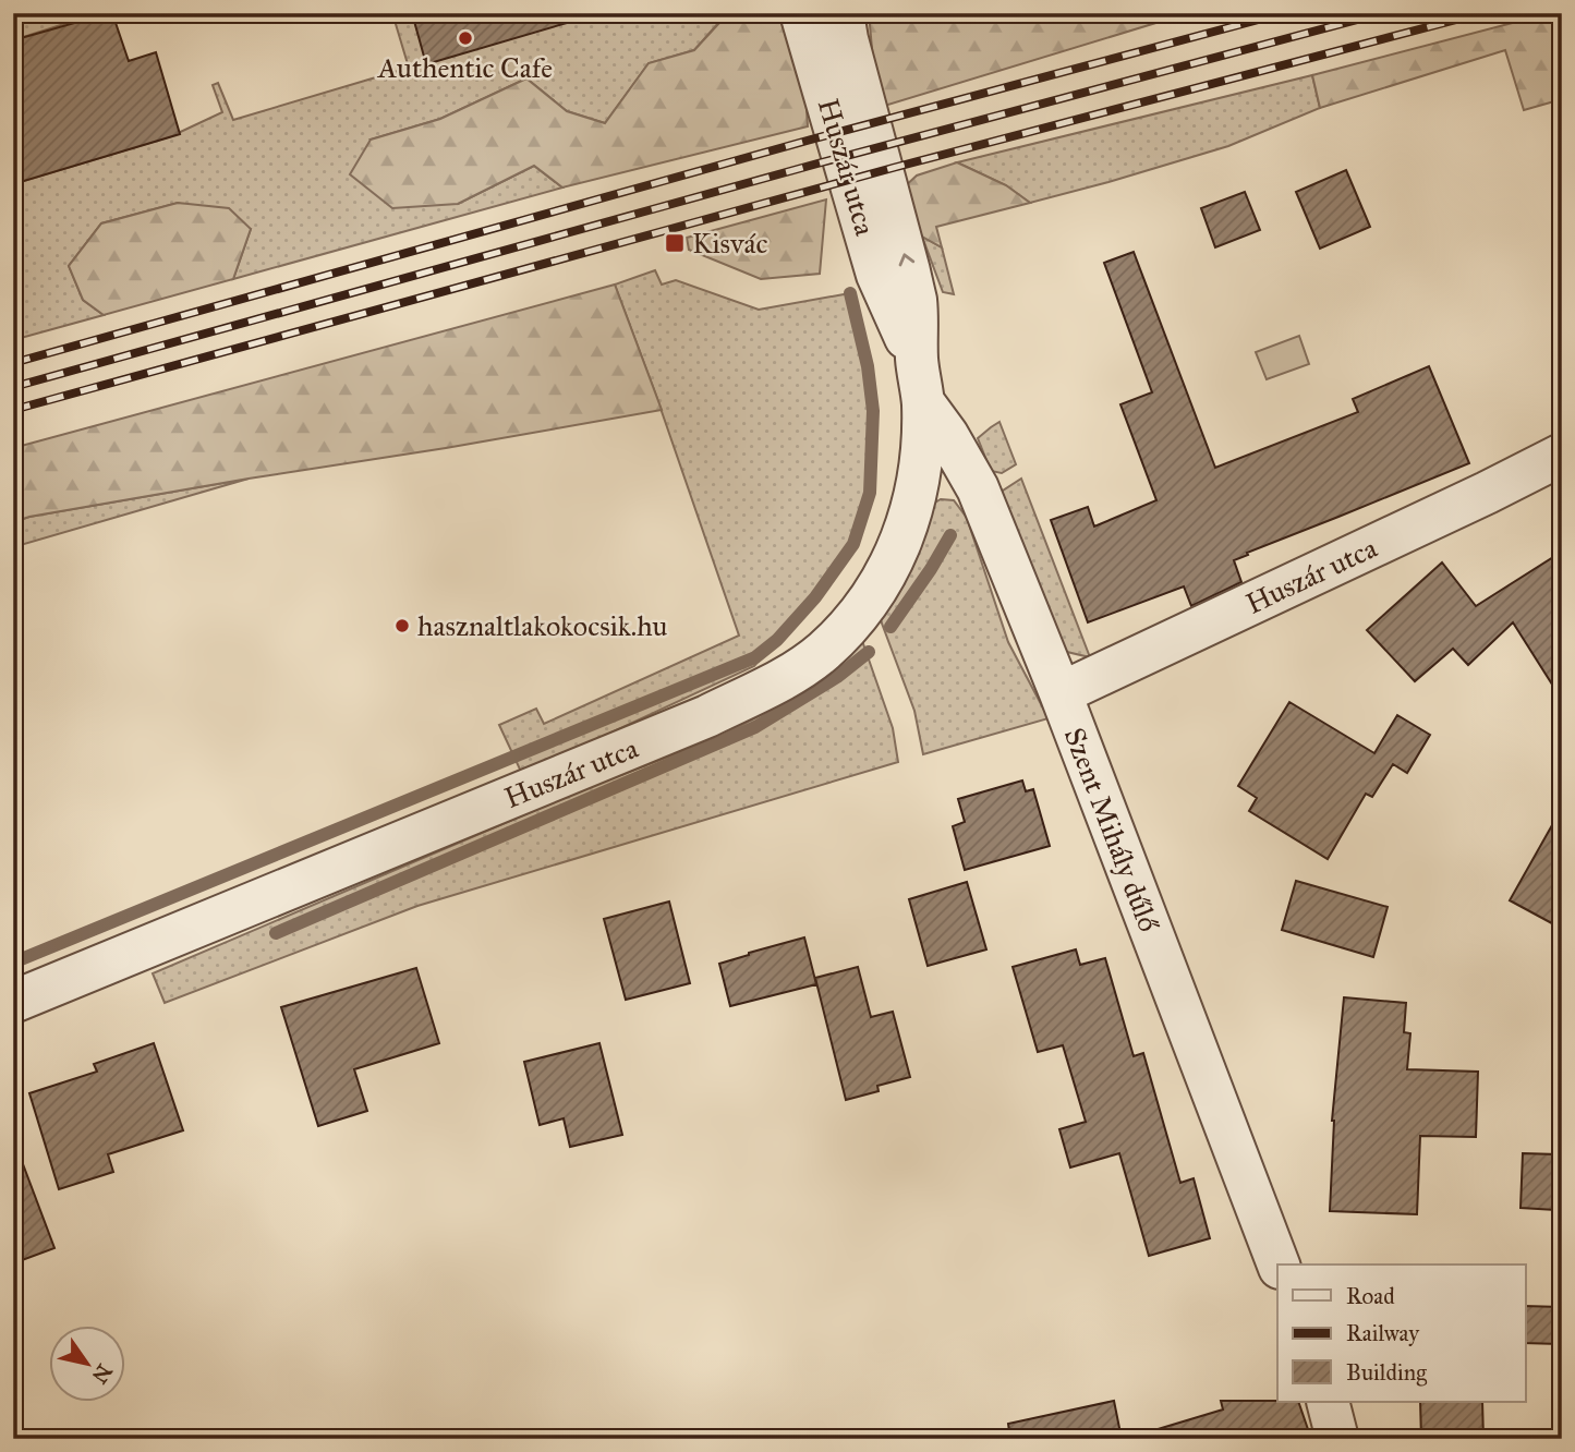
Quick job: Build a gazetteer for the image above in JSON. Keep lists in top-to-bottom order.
{
  "streets": {
    "street": ["Huszár utca", "Szent Mihály dűlő"]
  },
  "crossings": [
    ["Huszár utca", "Szent Mihály dűlő"]
  ],
  "places": {
    "other": ["Authentic Cafe", "hasznaltlakokocsik.hu"],
    "transit": ["Kisvác"]
  },
  "legend": ["Road", "Railway", "Building"],
  "north": "bottom right"
}
